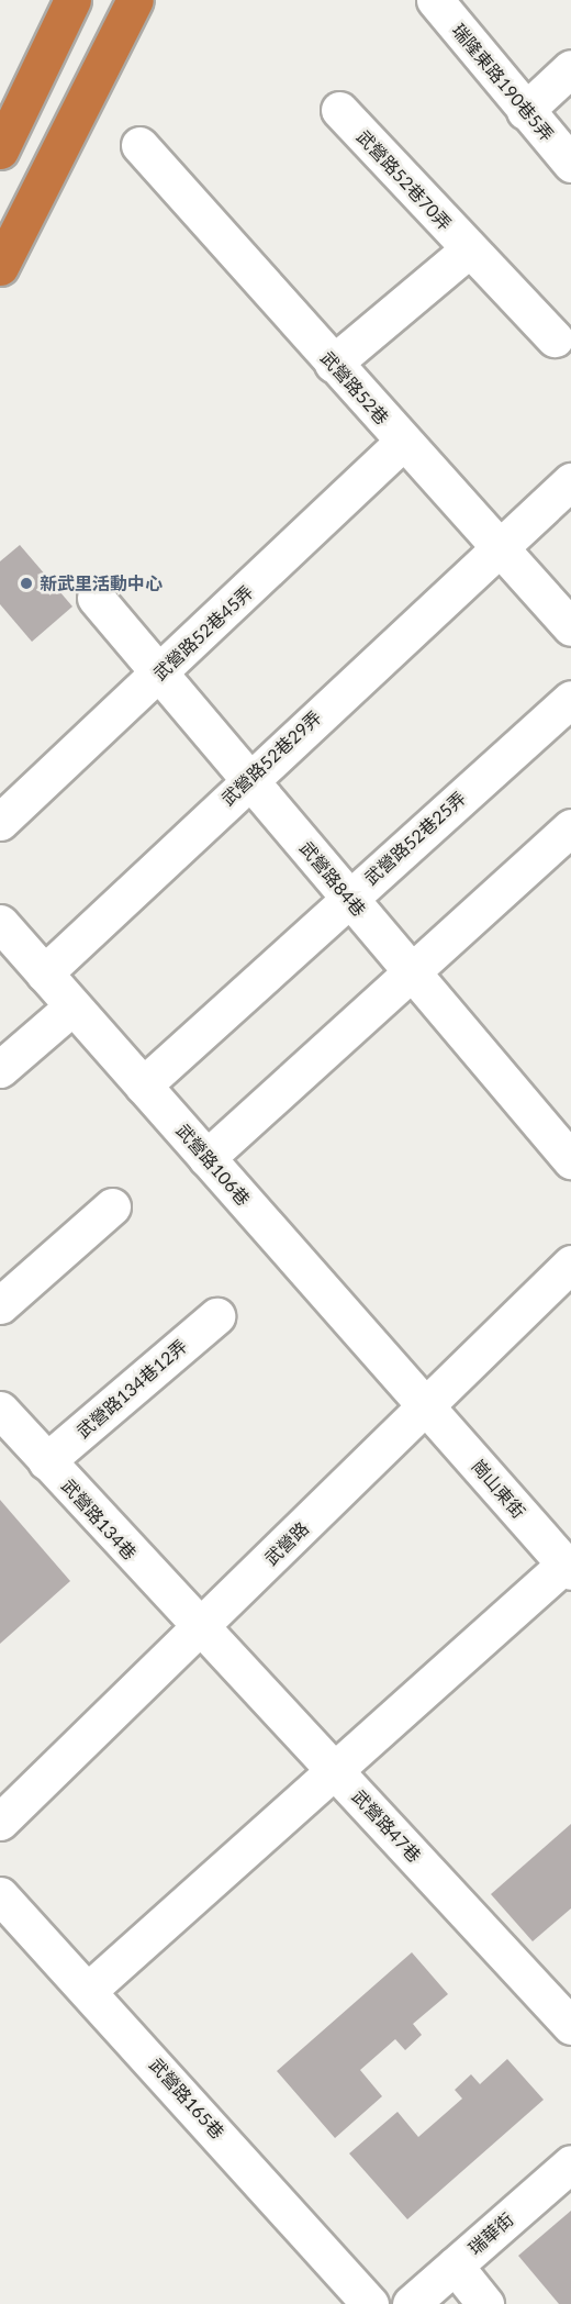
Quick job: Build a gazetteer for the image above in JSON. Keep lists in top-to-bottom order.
{
  "streets": {
    "street": [
      "瑞隆東路190巷5弄",
      "武營路52巷70弄",
      "武營路52巷",
      "武營路52巷45弄",
      "武營路52巷29弄",
      "武營路52巷25弄",
      "武營路84巷",
      "武營路106巷",
      "武營路134巷12弄",
      "崗山東街",
      "武營路134巷",
      "武營路",
      "武營路47巷",
      "武營路165巷",
      "瑞華街"
    ]
  },
  "crossings": [
    ["武營路52巷", "武營路52巷45弄"],
    ["武營路52巷", "武營路52巷29弄"],
    ["武營路52巷45弄", "武營路84巷"],
    ["武營路52巷29弄", "武營路84巷"],
    ["武營路52巷29弄", "武營路106巷"],
    ["武營路52巷25弄", "武營路84巷"],
    ["武營路52巷25弄", "武營路106巷"],
    ["武營路106巷", "崗山東街"],
    ["武營路106巷", "武營路"],
    ["武營路134巷12弄", "武營路134巷"],
    ["崗山東街", "武營路"],
    ["武營路134巷", "武營路"],
    ["武營路134巷", "武營路47巷"],
    ["武營路", "武營路47巷"]
  ],
  "places": ["新武里活動中心"]
}
